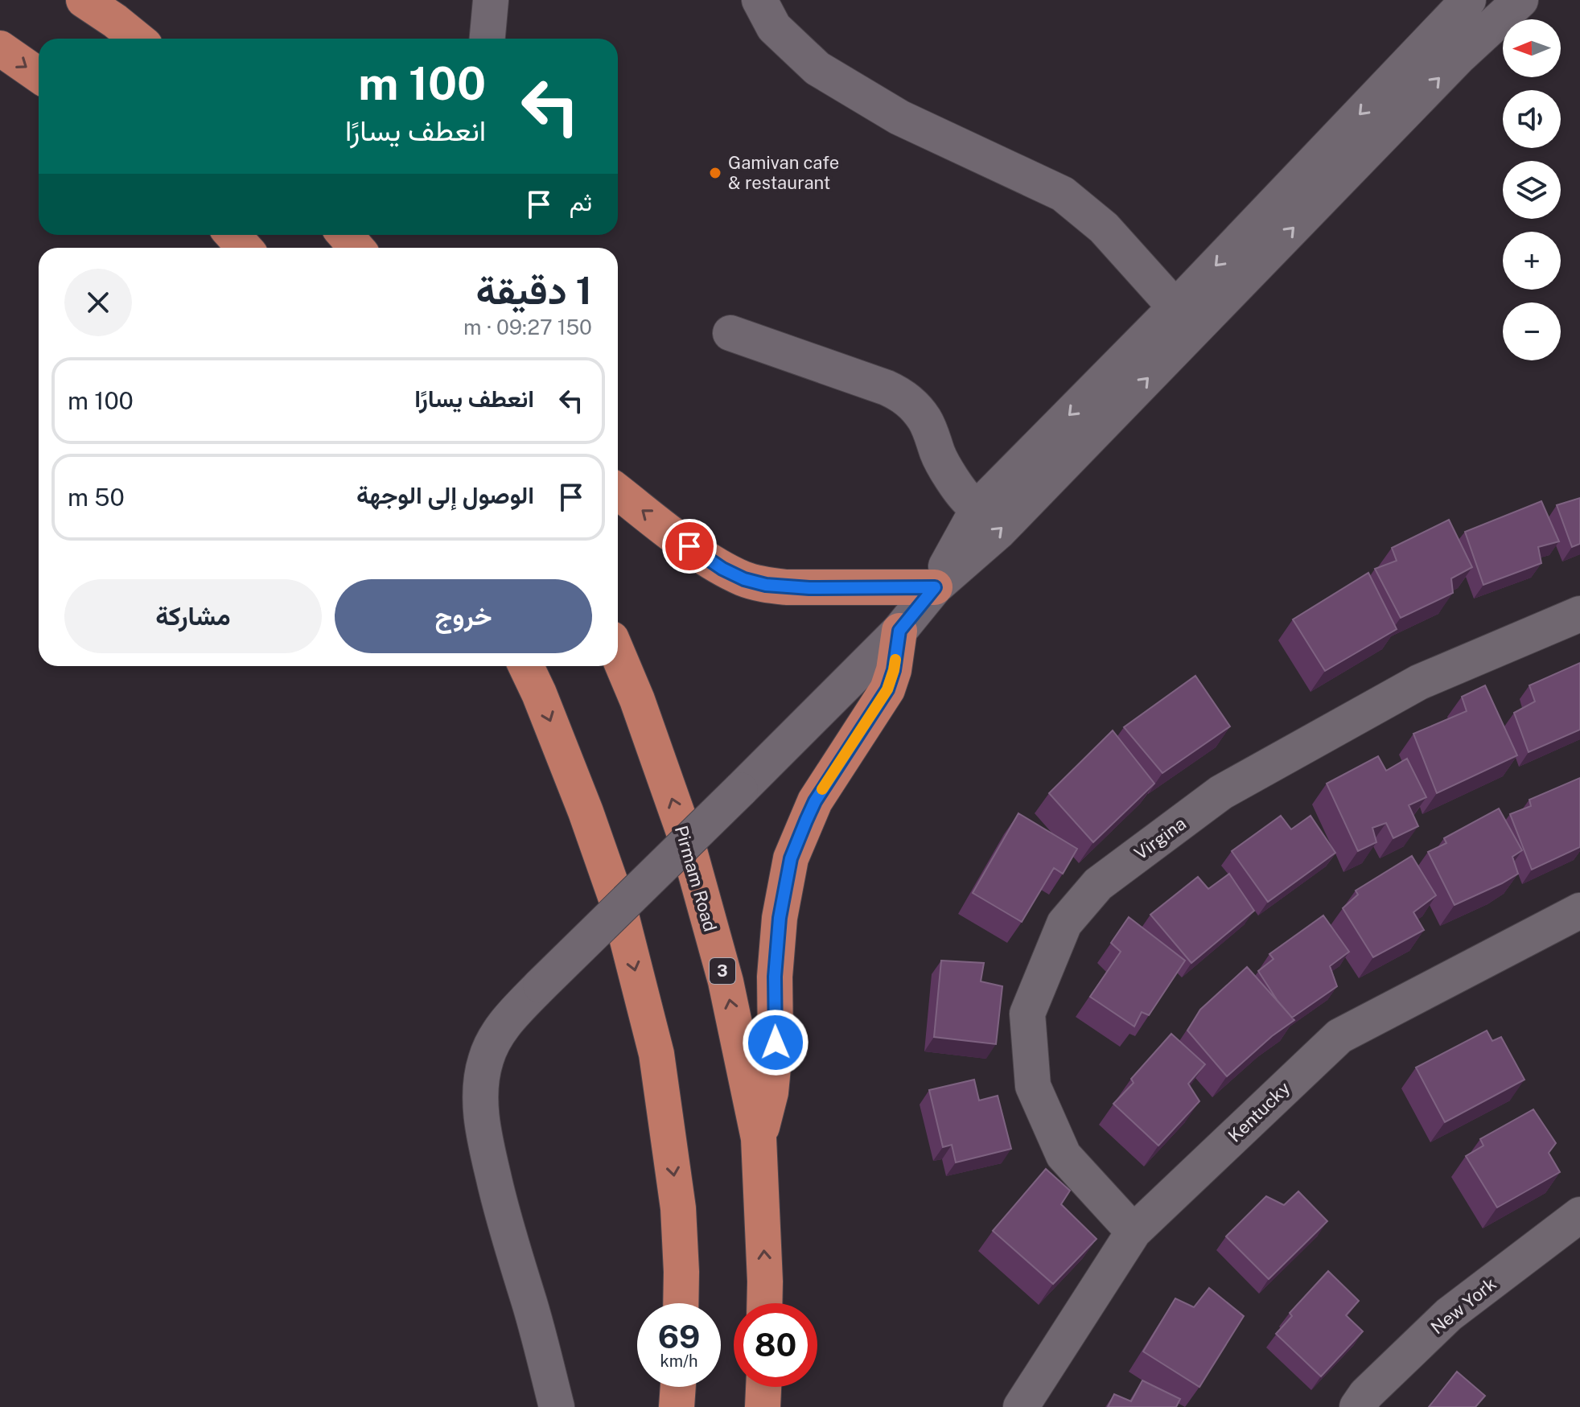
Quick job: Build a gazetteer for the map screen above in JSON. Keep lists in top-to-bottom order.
{
  "streets": {
    "highway": ["Pirmam Road", "3"],
    "street": ["Virgina", "Kentucky", "New York"]
  },
  "crossings": [
    ["Virgina", "Kentucky"]
  ],
  "places": ["Gamivan cafe & restaurant"],
  "north": "left",
  "page": {
    "map_buttons": ["+", "−"],
    "turn": ["100 m", "انعطف يسارًا"],
    "then": "ثم",
    "heading": ["1 دقيقة", "150 m · 09:27"],
    "list": [
      {
        "name": "انعطف يسارًا",
        "value": "100 m"
      },
      {
        "name": "الوصول إلى الوجهة",
        "value": "50 m"
      }
    ],
    "buttons": ["خروج", "مشاركة"],
    "speed": "69 km/h",
    "limit": "80"
  }
}
